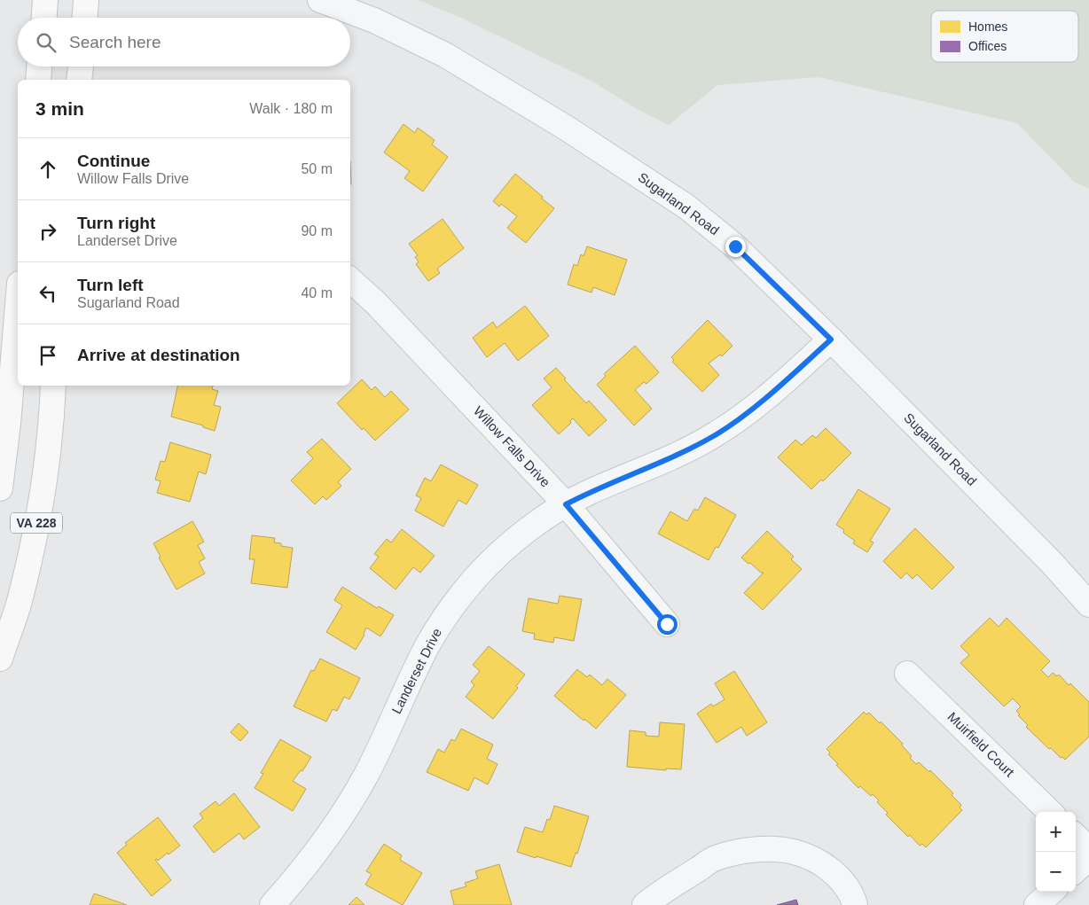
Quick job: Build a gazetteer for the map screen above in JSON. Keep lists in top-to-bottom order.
{
  "streets": {
    "main road": ["VA 228"],
    "street": [
      "Sugarland Road",
      "Willow Falls Drive",
      "Landerset Drive",
      "Muirfield Court"
    ]
  },
  "crossings": [
    ["Sugarland Road", "Landerset Drive"],
    ["Willow Falls Drive", "Landerset Drive"]
  ],
  "legend": ["Homes", "Offices"],
  "page": {
    "search": "Search here",
    "heading": ["3 min", "Walk · 180 m"],
    "list": [
      ["Continue", "Willow Falls Drive", "50 m"],
      ["Turn right", "Landerset Drive", "90 m"],
      ["Turn left", "Sugarland Road", "40 m"],
      "Arrive at destination"
    ],
    "map_buttons": ["+", "−"]
  }
}
